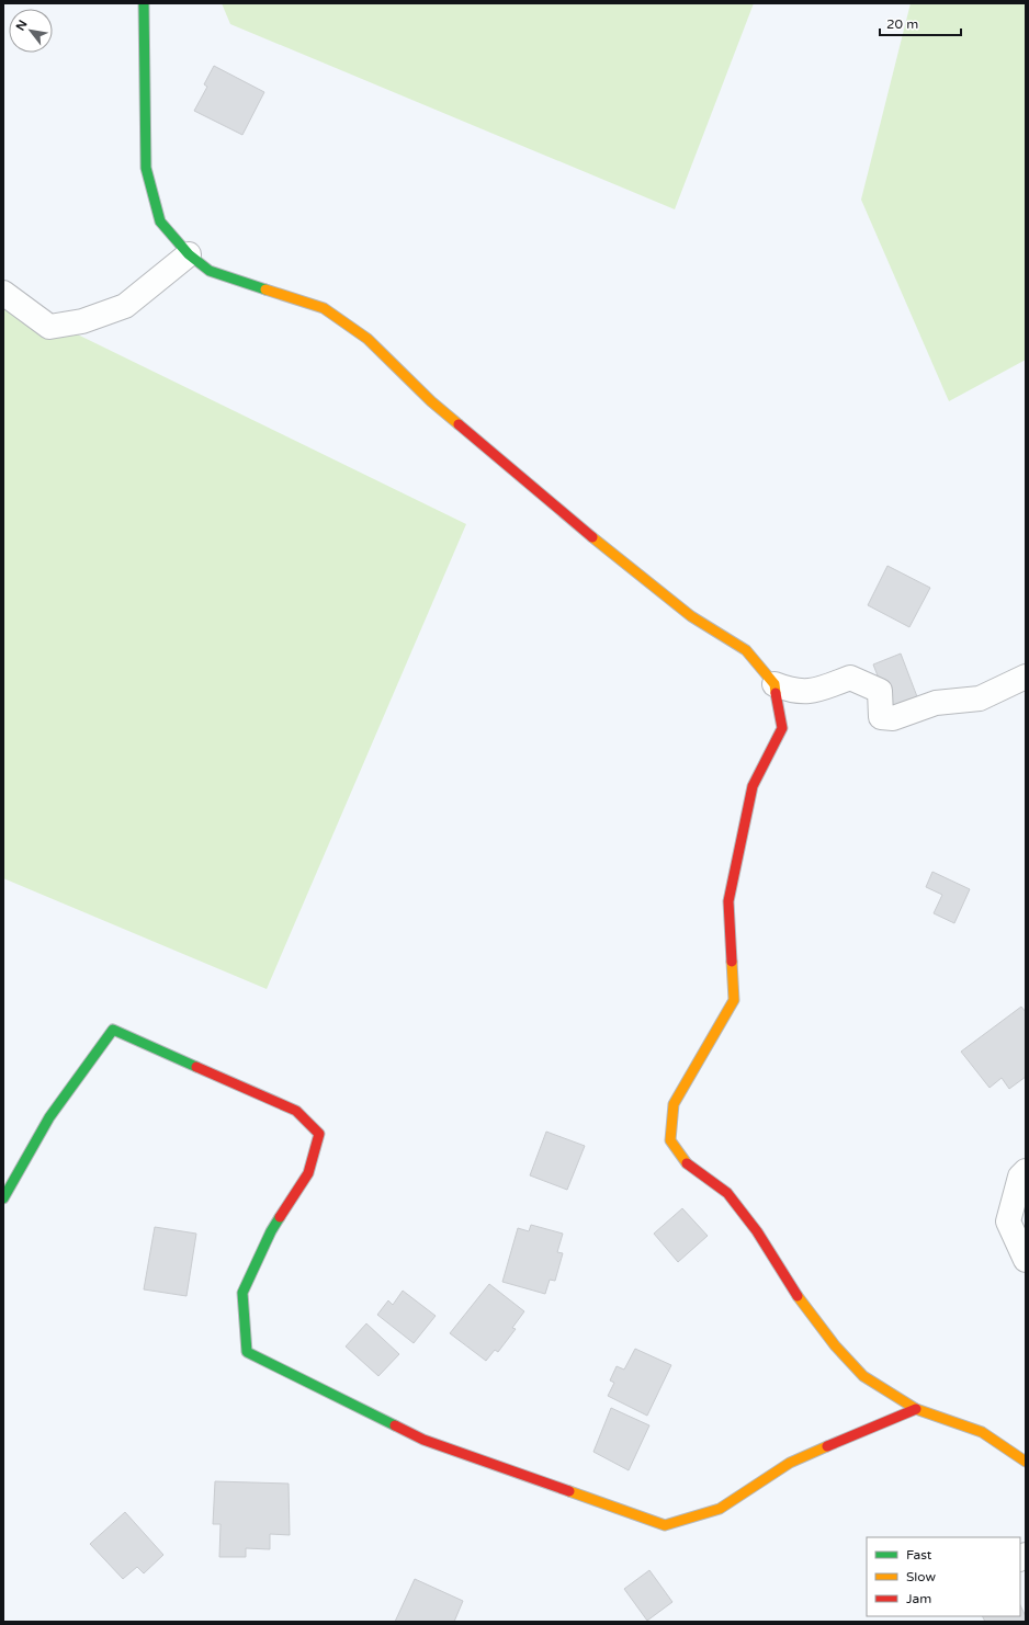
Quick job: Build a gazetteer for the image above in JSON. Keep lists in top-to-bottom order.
{
  "legend": ["Fast", "Slow", "Jam"],
  "scale_bar": "20 m",
  "north": "top left"
}
